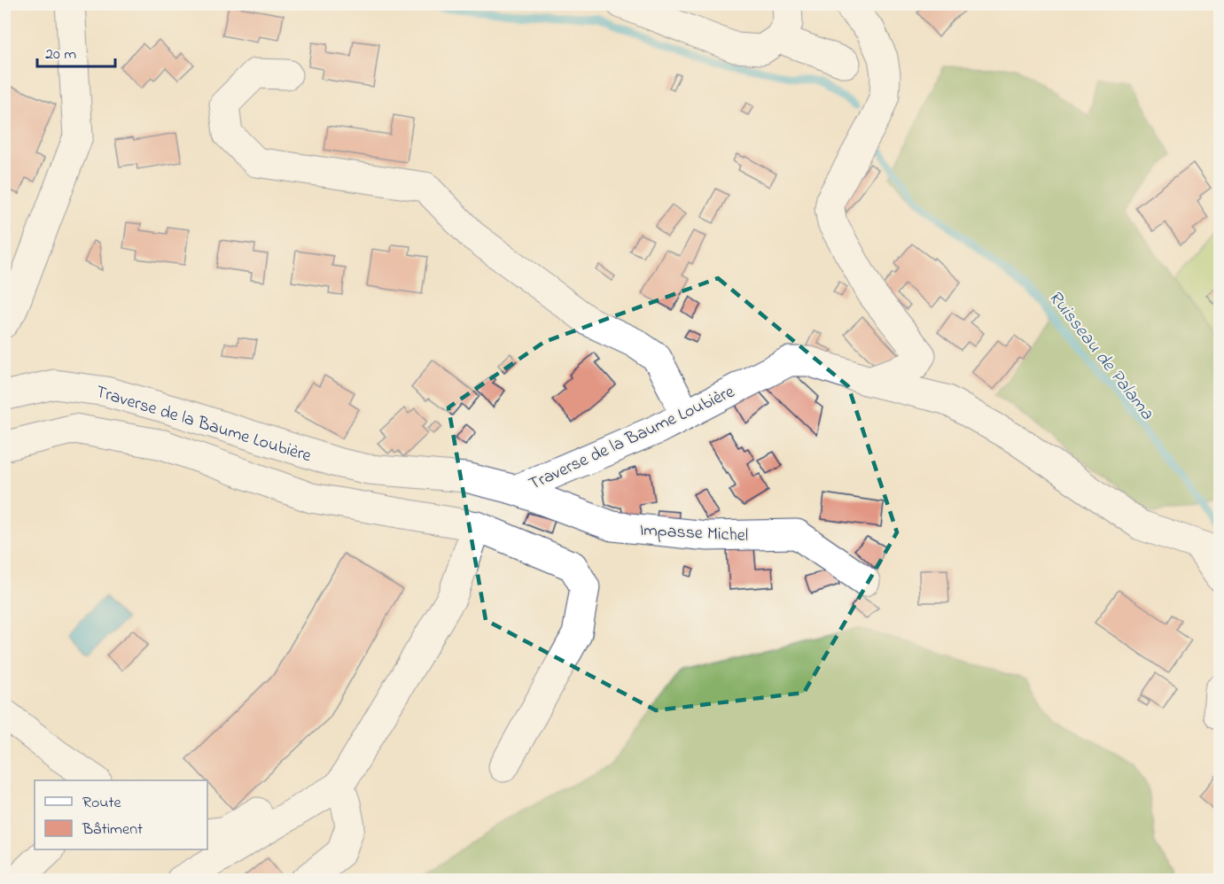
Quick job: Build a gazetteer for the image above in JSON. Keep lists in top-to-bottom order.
{
  "streets": {
    "street": ["Traverse de la Baume Loubière", "Impasse Michel"]
  },
  "crossings": [
    ["Traverse de la Baume Loubière", "Impasse Michel"]
  ],
  "water": ["Ruisseau de Palama"],
  "legend": ["Route", "Bâtiment"],
  "scale_bar": "20 m"
}
